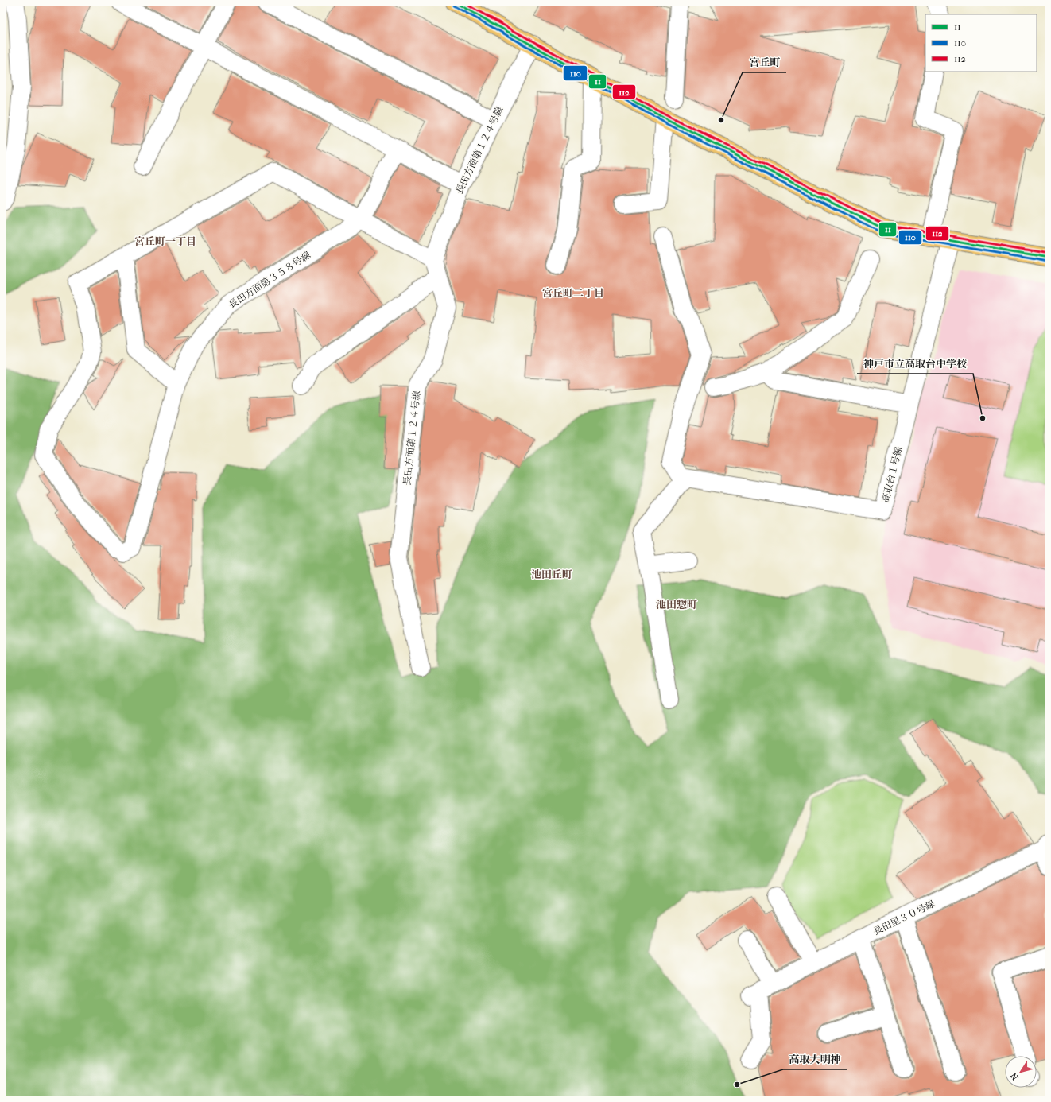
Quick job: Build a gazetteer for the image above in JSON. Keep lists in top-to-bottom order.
{
  "streets": {
    "street": [
      "長田方面第１２４号線",
      "長田方面第３５８号線",
      "高取台１号線",
      "長田里３０号線"
    ]
  },
  "districts": [
    "宮丘町一丁目",
    "宮丘町二丁目",
    "池田丘町",
    "池田惣町"
  ],
  "places": ["宮丘町", "神戸市立高取台中学校", "高取大明神"],
  "lines": ["transit line 11", "transit line 112", "transit line 110"],
  "legend": ["11", "110", "112"],
  "north": "bottom left"
}
